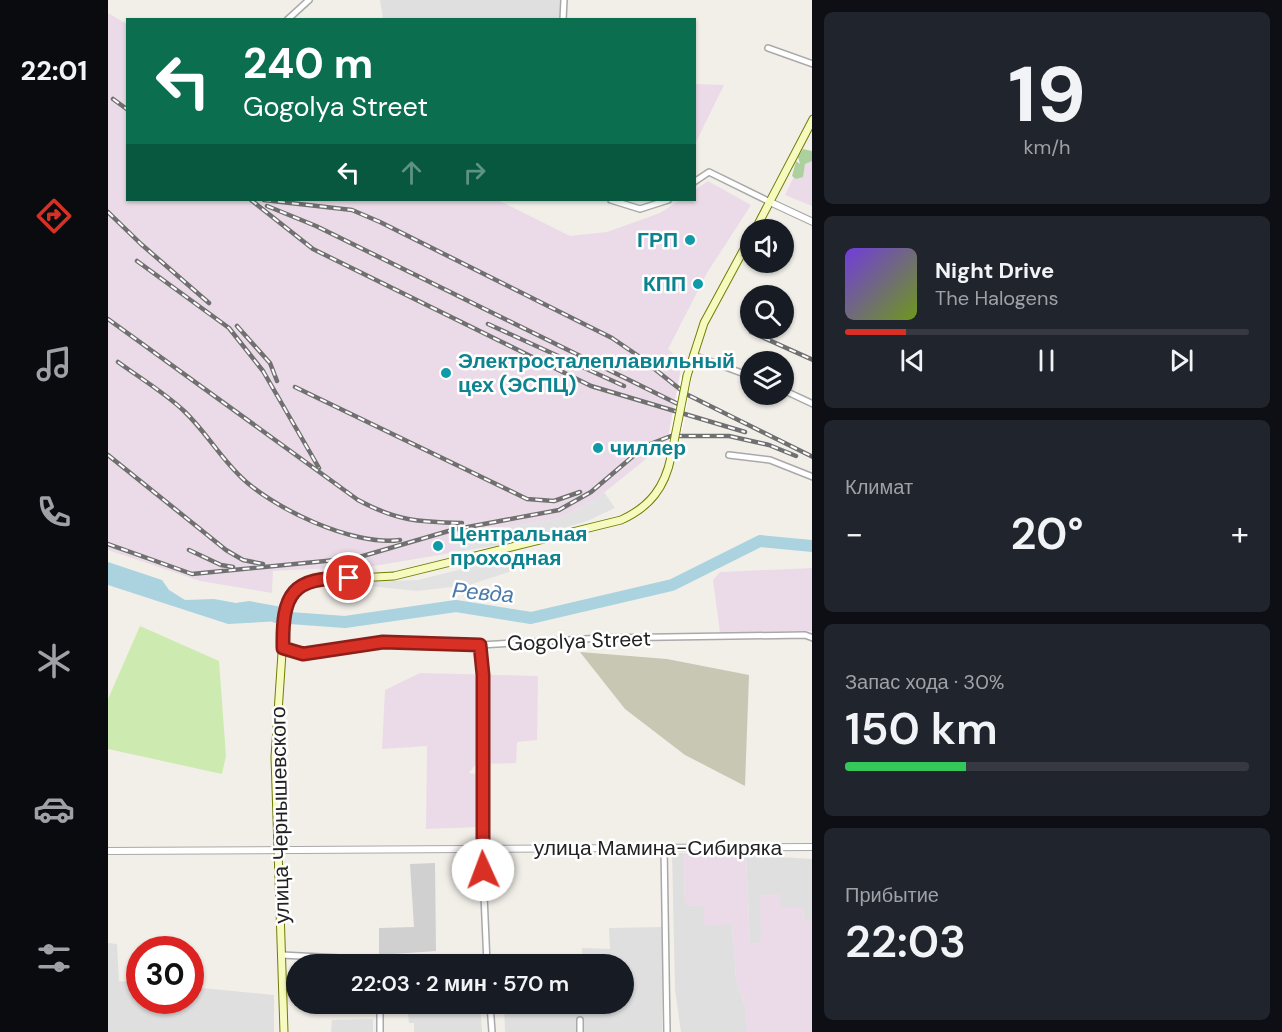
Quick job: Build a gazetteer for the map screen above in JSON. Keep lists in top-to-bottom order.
{
  "streets": {
    "main road": ["улица Чернышевского"],
    "street": ["Gogolya Street", "улица Мамина-Сибиряка"]
  },
  "crossings": [
    ["Gogolya Street", "улица Чернышевского"],
    ["улица Чернышевского", "улица Мамина-Сибиряка"]
  ],
  "water": ["Ревда"],
  "places": [
    "ГРП",
    "КПП",
    "Электросталеплавильный цех (ЭСПЦ)",
    "чиллер",
    "Центральная проходная"
  ],
  "page": {
    "tabs": "22:01",
    "tile": [
      ["19", "km/h"],
      "Климат",
      ["Запас хода · 30%", "150 km"],
      ["Прибытие", "22:03"]
    ],
    "turn": ["240 m", "Gogolya Street"],
    "song": ["Night Drive", "The Halogens"],
    "heat": ["−", "20°", "+"],
    "limit": "30",
    "trip": "22:03 · 2 мин · 570 m"
  }
}
